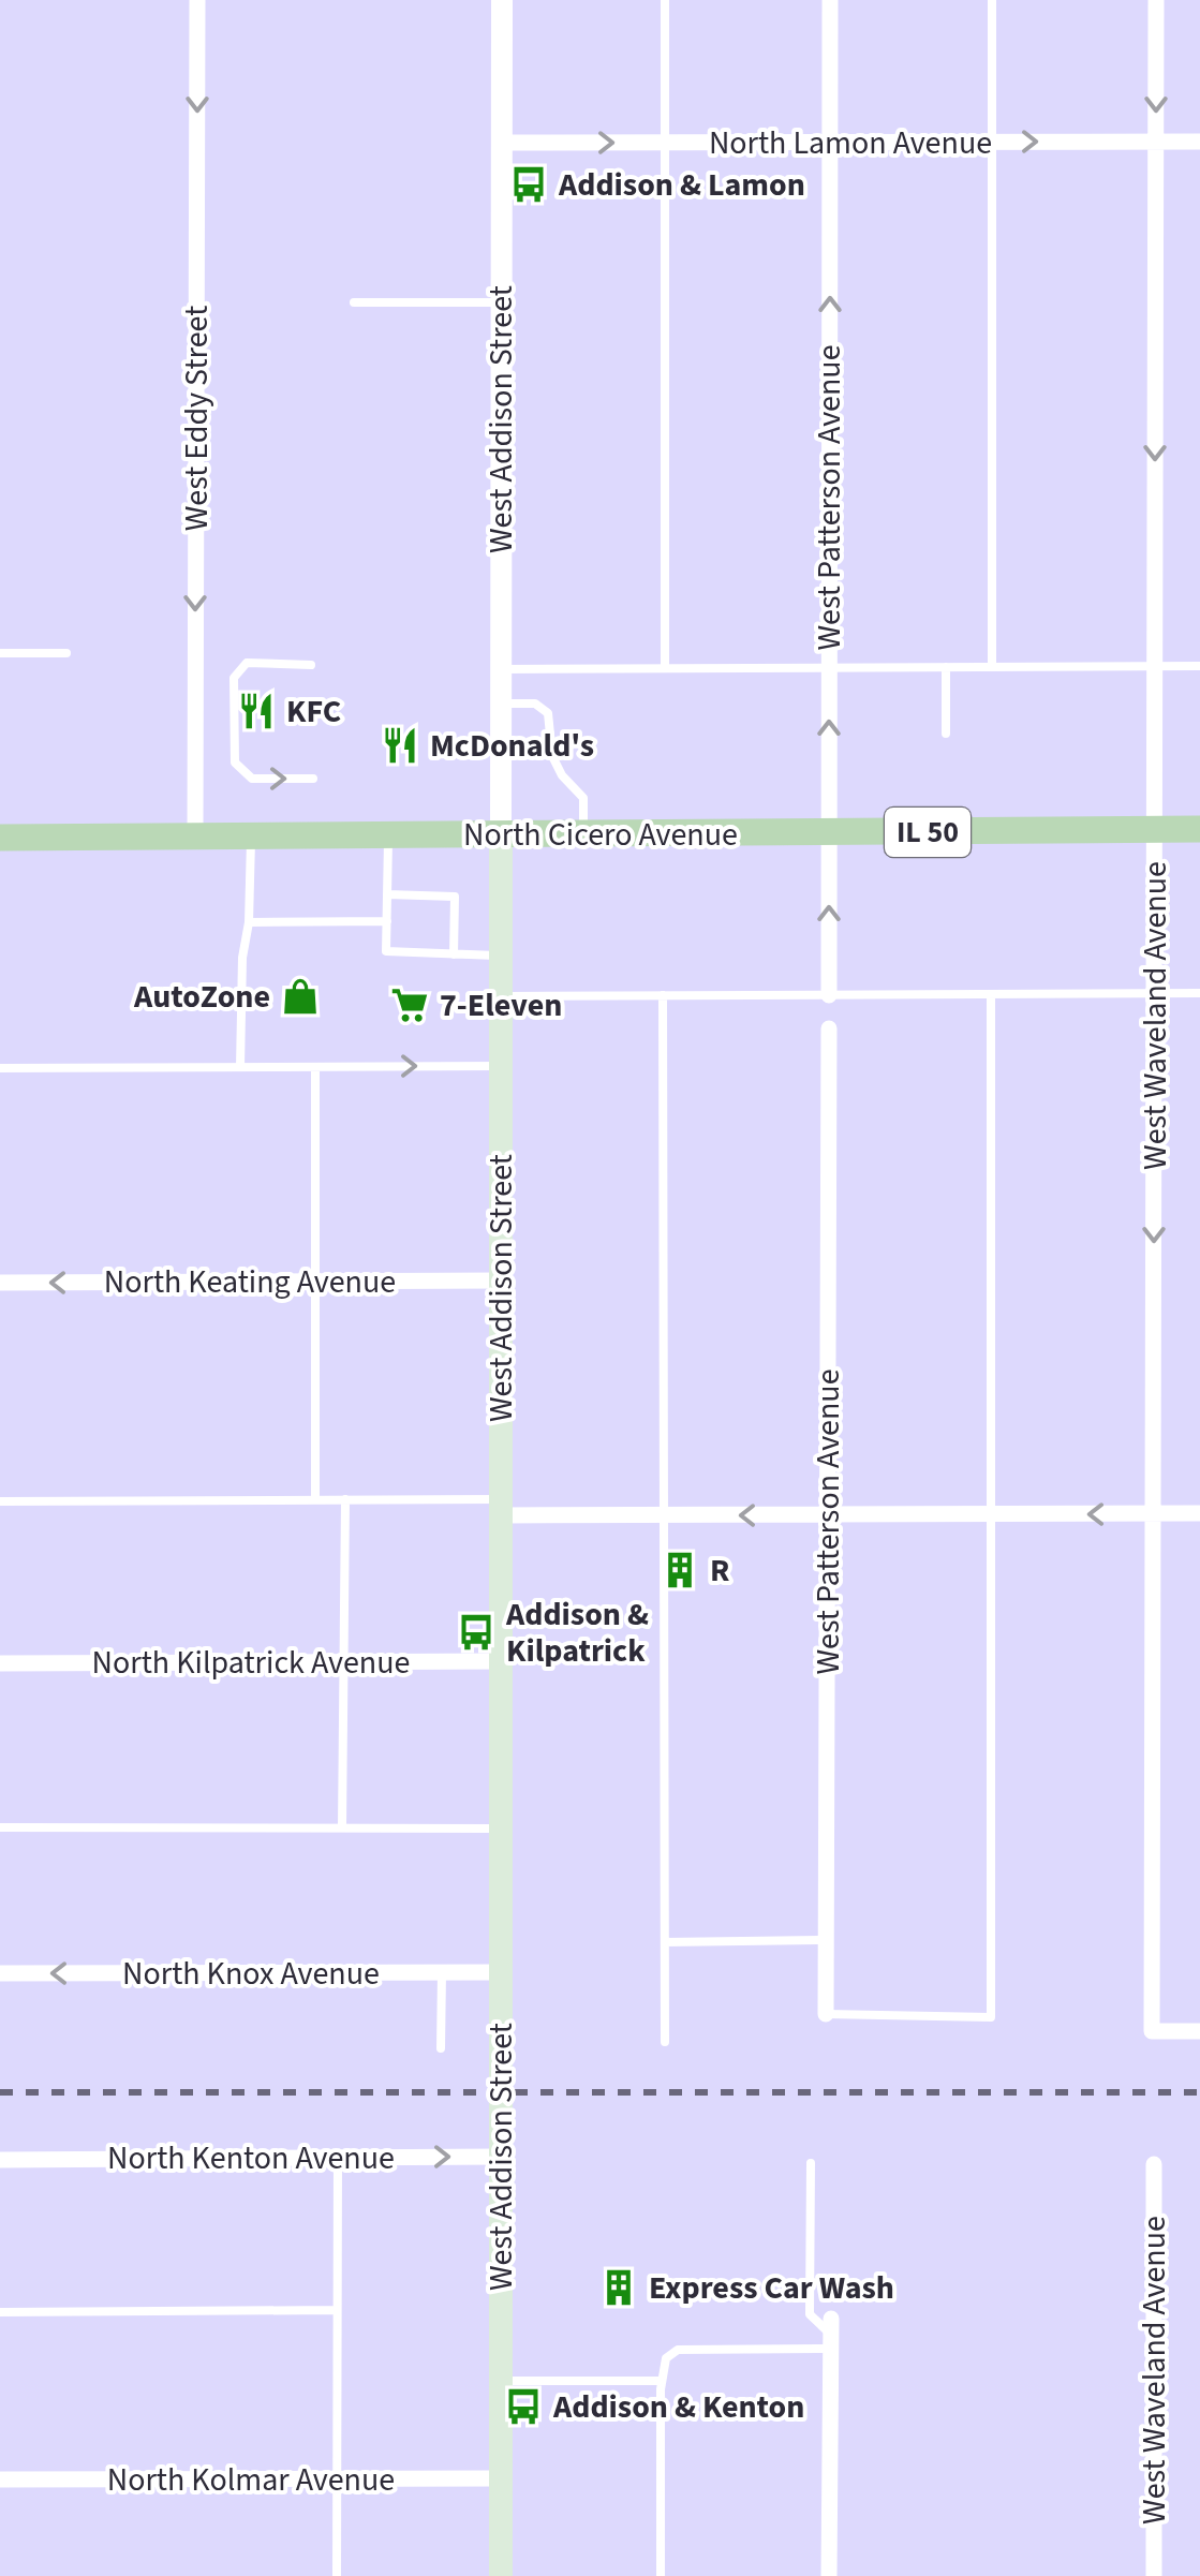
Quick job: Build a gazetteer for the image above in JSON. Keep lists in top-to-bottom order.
{
  "streets": {
    "main road": ["West Addison Street", "IL 50", "North Cicero Avenue"],
    "street": [
      "North Lamon Avenue",
      "West Eddy Street",
      "West Patterson Avenue",
      "West Waveland Avenue",
      "North Keating Avenue",
      "North Kilpatrick Avenue",
      "North Knox Avenue",
      "North Kenton Avenue",
      "North Kolmar Avenue"
    ]
  },
  "crossings": [
    ["North Lamon Avenue", "West Addison Street"],
    ["North Lamon Avenue", "West Patterson Avenue"],
    ["North Lamon Avenue", "West Waveland Avenue"],
    ["West Eddy Street", "North Cicero Avenue"],
    ["West Addison Street", "North Cicero Avenue"],
    ["West Addison Street", "North Keating Avenue"],
    ["West Addison Street", "North Kilpatrick Avenue"],
    ["West Addison Street", "North Knox Avenue"],
    ["West Addison Street", "North Kenton Avenue"],
    ["West Addison Street", "North Kolmar Avenue"],
    ["West Patterson Avenue", "North Cicero Avenue"],
    ["North Cicero Avenue", "West Waveland Avenue"]
  ],
  "one_way": [
    "North Lamon Avenue",
    "West Eddy Street",
    "West Patterson Avenue",
    "West Waveland Avenue",
    "North Keating Avenue",
    "North Knox Avenue"
  ],
  "places": {
    "bus stop": ["Addison & Lamon", "Addison & Kilpatrick", "Addison & Kenton"],
    "restaurant": ["KFC", "McDonald's"],
    "shop": ["AutoZone"],
    "supermarket": ["7-Eleven"],
    "building": ["R", "Express Car Wash"]
  }
}
